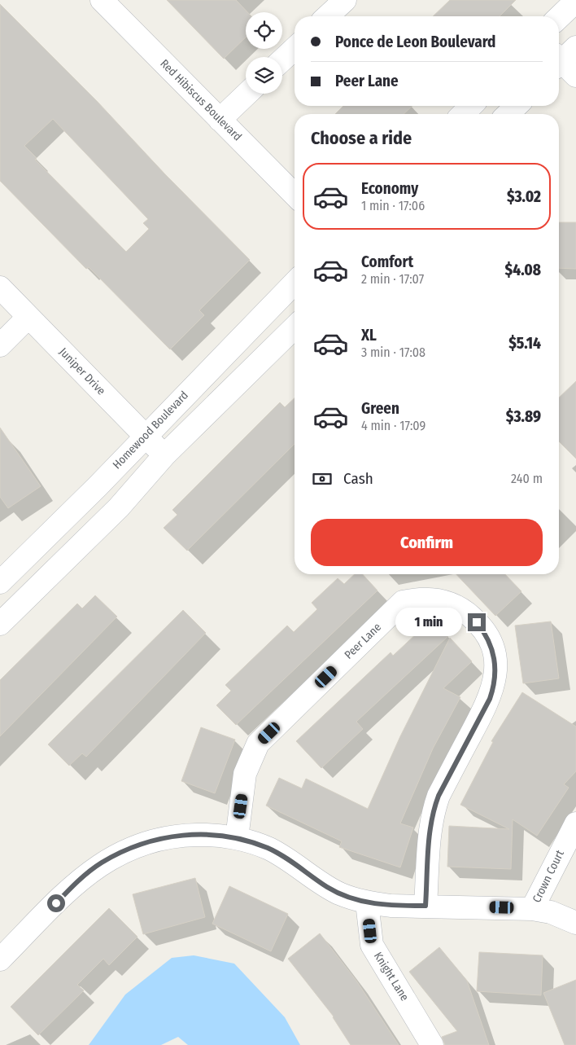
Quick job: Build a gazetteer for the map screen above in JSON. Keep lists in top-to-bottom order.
{
  "streets": {
    "street": [
      "Red Hibiscus Boulevard",
      "Juniper Drive",
      "Homewood Boulevard",
      "Peer Lane",
      "Crown Court",
      "Knight Lane"
    ]
  },
  "crossings": [
    ["Juniper Drive", "Homewood Boulevard"]
  ],
  "page": {
    "banner": ["Ponce de Leon Boulevard", "Peer Lane"],
    "heading": "Choose a ride",
    "list": [
      {
        "name": "Economy",
        "note": "1 min · 17:06",
        "value": "$3.02"
      },
      {
        "name": "Comfort",
        "note": "2 min · 17:07",
        "value": "$4.08"
      },
      {
        "name": "XL",
        "note": "3 min · 17:08",
        "value": "$5.14"
      },
      {
        "name": "Green",
        "note": "4 min · 17:09",
        "value": "$3.89"
      }
    ],
    "pay": ["Cash", "240 m"],
    "buttons": "Confirm",
    "bubble": "1 min"
  }
}
